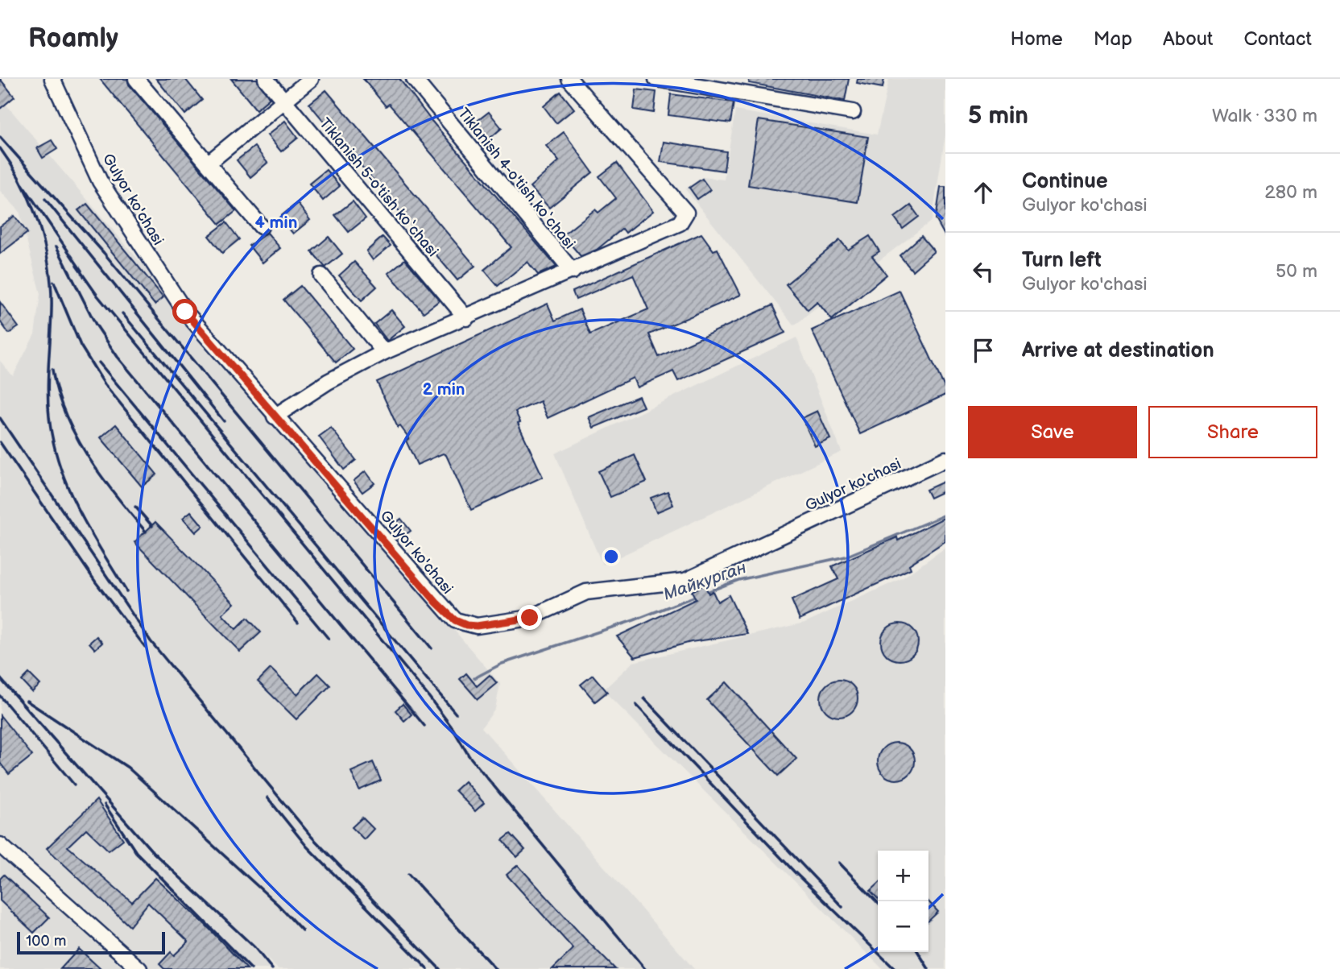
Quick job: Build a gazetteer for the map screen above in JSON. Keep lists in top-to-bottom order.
{
  "streets": {
    "street": ["Tiklanish 4-o'tish ko‘chasi", "Tiklanish 5-o'tish ko‘chasi", "Gulyor ko'chasi"]
  },
  "water": ["Майкурган"],
  "scale_bar": "100 m",
  "page": {
    "header": "Roamly",
    "nav": [
      "Home",
      "Map",
      "About",
      "Contact"
    ],
    "heading": ["5 min", "Walk · 330 m"],
    "list": [
      ["Continue", "Gulyor ko'chasi", "280 m"],
      ["Turn left", "Gulyor ko'chasi", "50 m"],
      "Arrive at destination"
    ],
    "buttons": ["Save", "Share"],
    "map_buttons": ["+", "−"],
    "scale": "100 m"
  },
  "rings": ["4 min", "2 min"]
}
